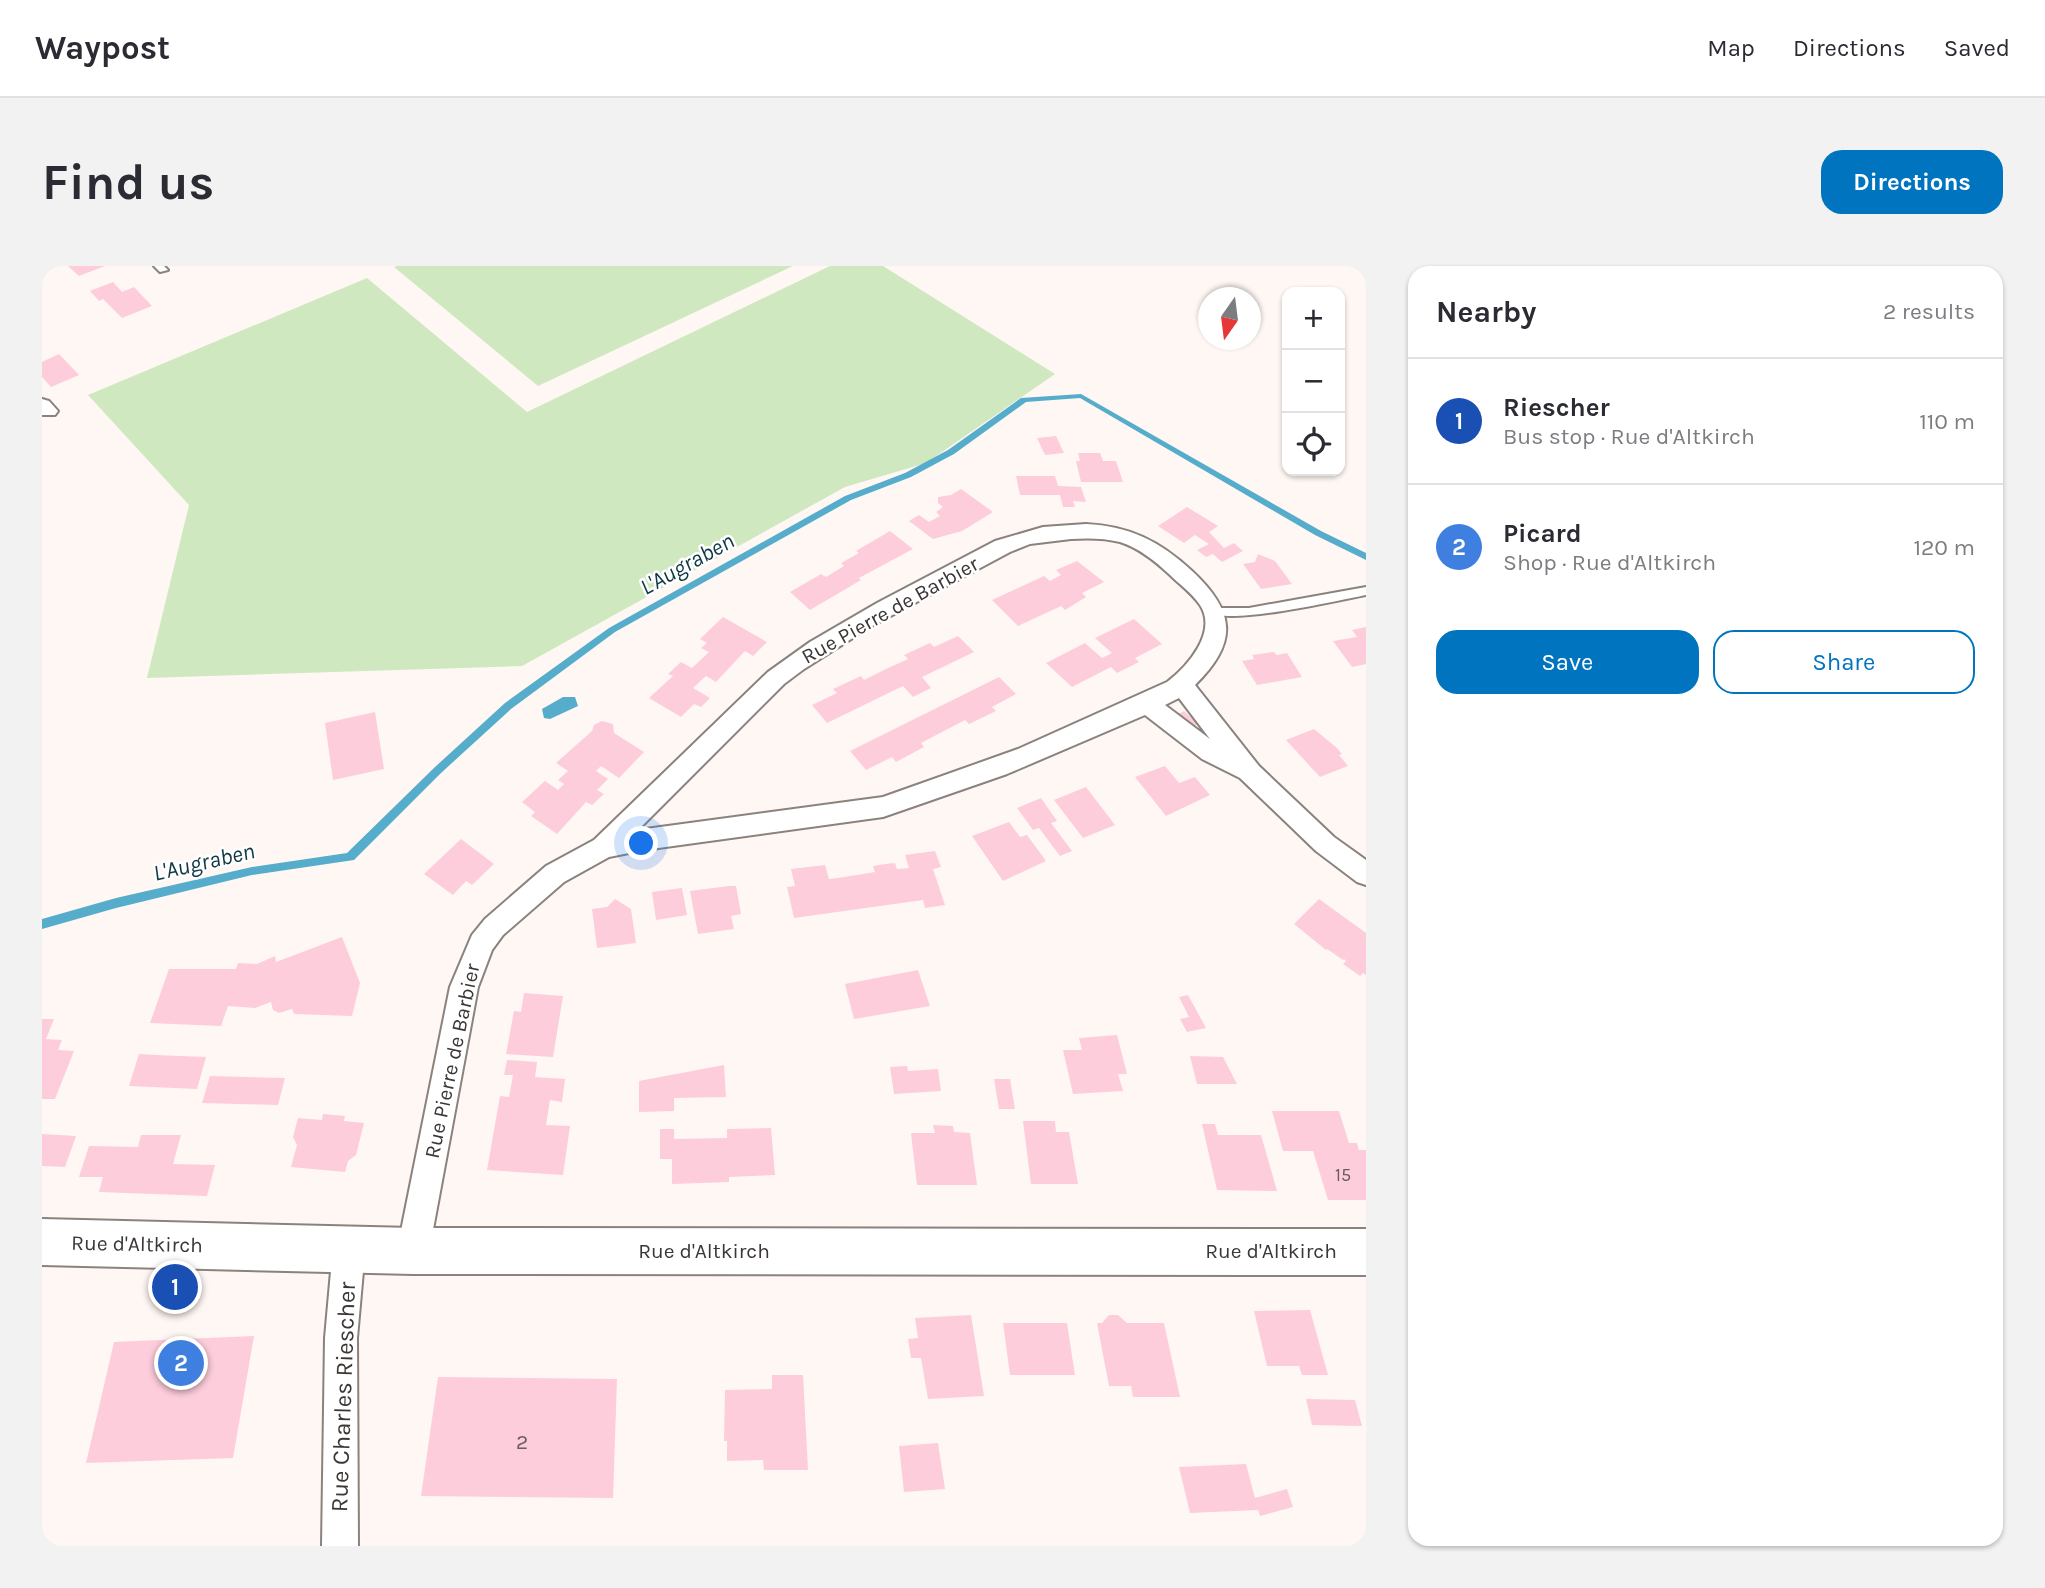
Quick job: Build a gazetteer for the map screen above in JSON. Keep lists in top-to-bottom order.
{
  "streets": {
    "main road": ["Rue d'Altkirch"],
    "street": ["Rue Pierre de Barbier", "Rue Charles Riescher"]
  },
  "crossings": [
    ["Rue Pierre de Barbier", "Rue d'Altkirch"],
    ["Rue d'Altkirch", "Rue Charles Riescher"]
  ],
  "water": ["L'Augraben"],
  "house_numbers": ["15", "2"],
  "north": "bottom",
  "page": {
    "header": "Waypost",
    "nav": ["Map", "Directions", "Saved"],
    "buttons": [
      "Directions",
      ["Save", "Share"]
    ],
    "title": "Find us",
    "heading": ["Nearby", "2 results"],
    "map_buttons": ["+", "−"],
    "list": [
      {
        "mark": "1",
        "name": "Riescher",
        "note": "Bus stop · Rue d'Altkirch",
        "value": "110 m"
      },
      {
        "mark": "2",
        "name": "Picard",
        "note": "Shop · Rue d'Altkirch",
        "value": "120 m"
      }
    ],
    "pins": ["1", "2"]
  }
}
